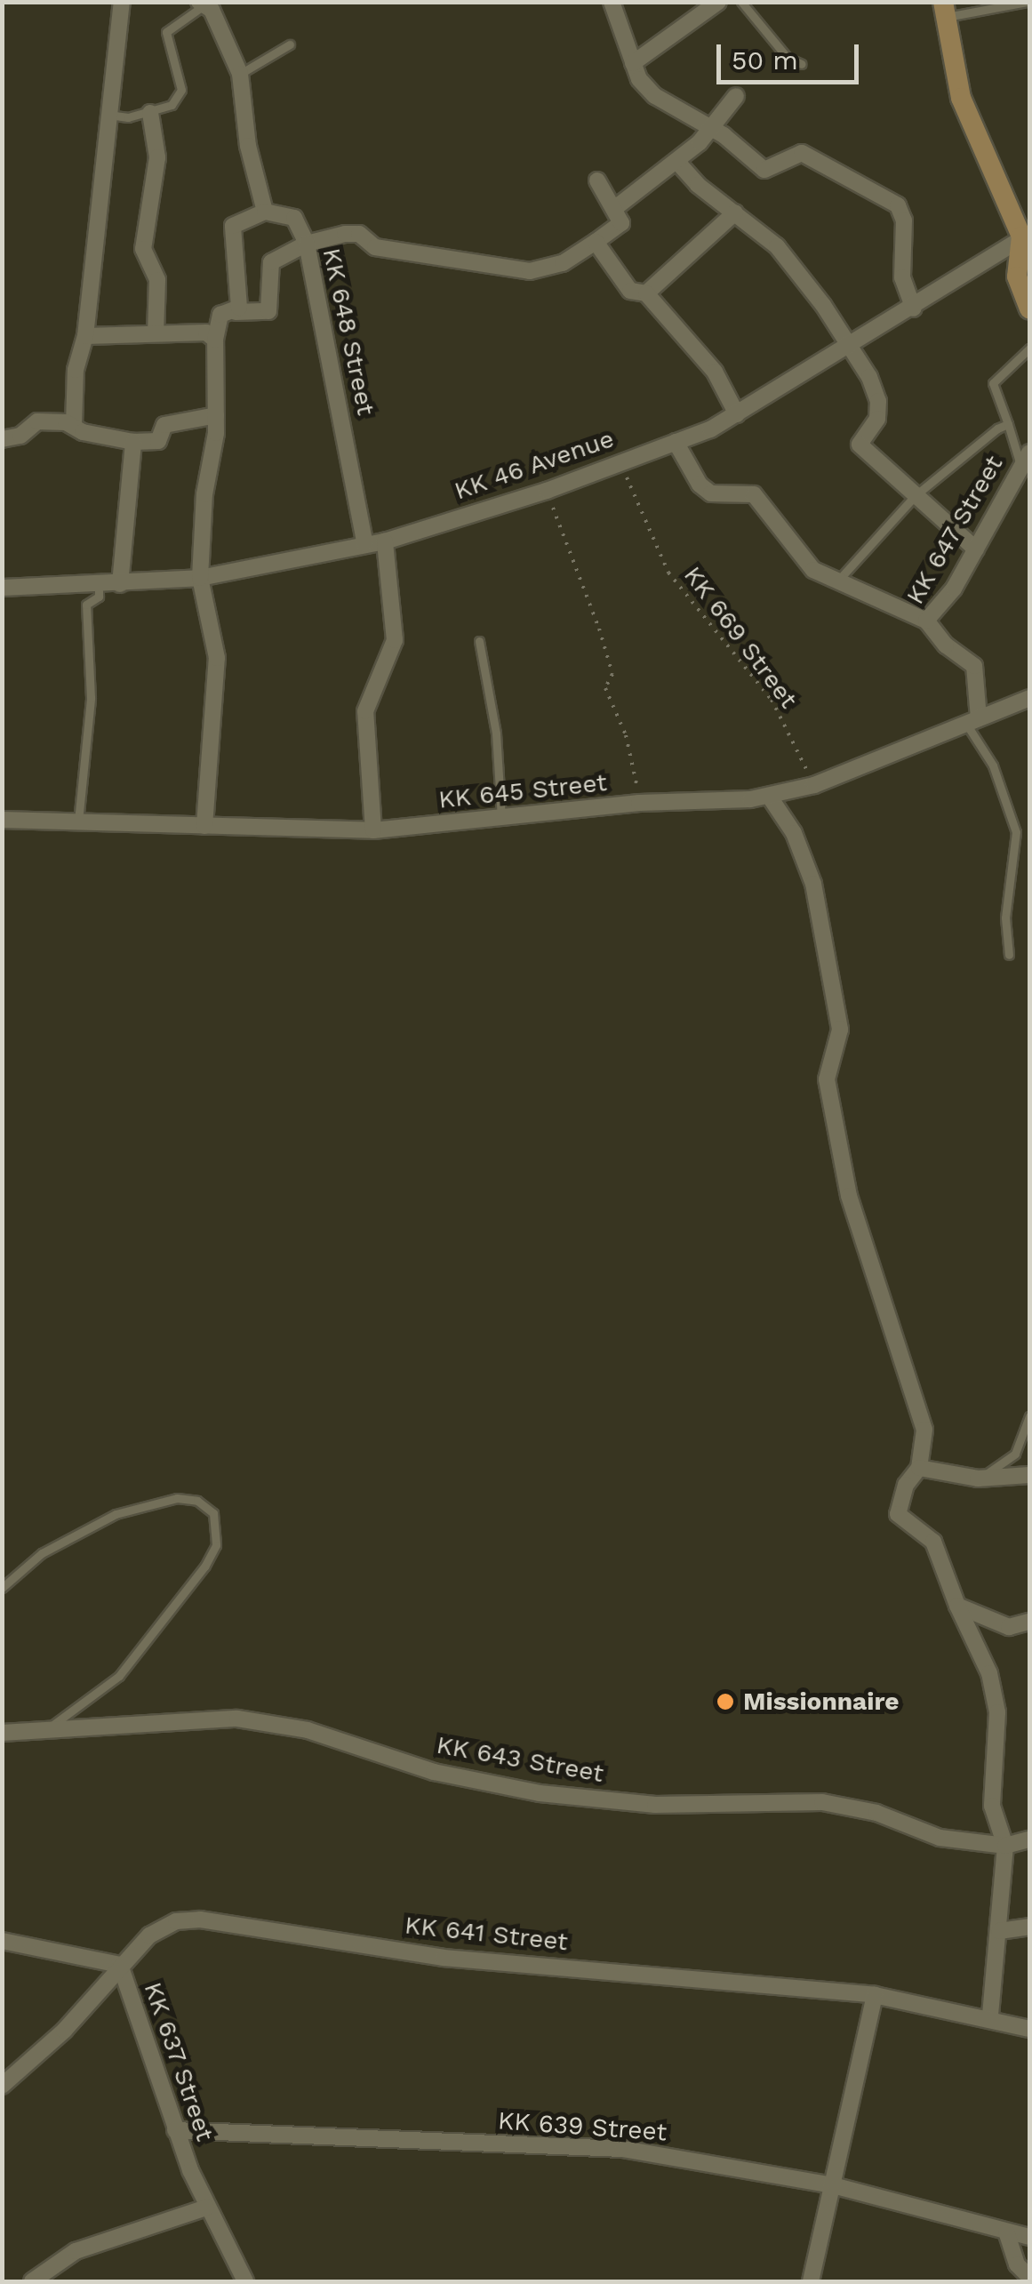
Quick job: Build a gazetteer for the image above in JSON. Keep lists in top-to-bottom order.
{
  "streets": {
    "street": [
      "KK 648 Street",
      "KK 46 Avenue",
      "KK 647 Street",
      "KK 645 Street",
      "KK 643 Street",
      "KK 641 Street",
      "KK 637 Street",
      "KK 639 Street"
    ],
    "path": ["KK 669 Street"]
  },
  "crossings": [
    ["KK 648 Street", "KK 46 Avenue"],
    ["KK 46 Avenue", "KK 669 Street"],
    ["KK 647 Street", "KK 645 Street"],
    ["KK 669 Street", "KK 645 Street"],
    ["KK 641 Street", "KK 637 Street"],
    ["KK 637 Street", "KK 639 Street"]
  ],
  "places": ["Missionnaire"],
  "scale_bar": "50 m"
}
